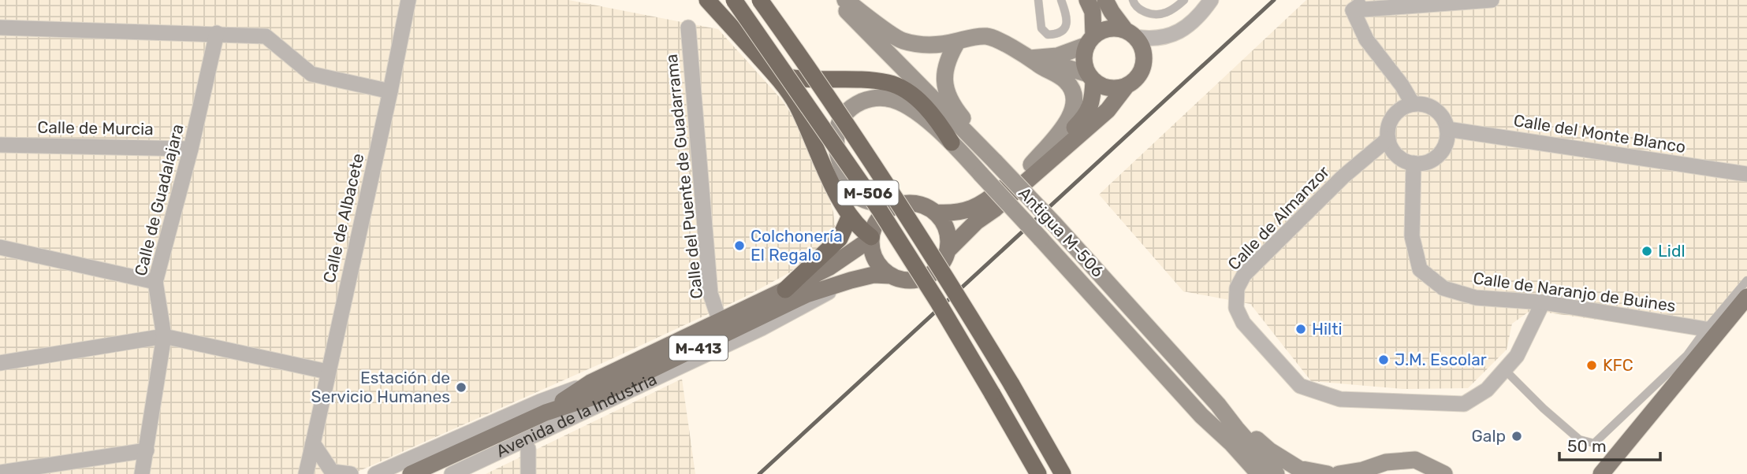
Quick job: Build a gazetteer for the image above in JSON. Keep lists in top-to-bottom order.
{
  "streets": {
    "highway": ["M-506"],
    "main road": ["M-413", "Avenida de la Industria"],
    "street": [
      "Calle de Murcia",
      "Calle del Monte Blanco",
      "Calle del Puente de Guadarrama",
      "Calle de Guadalajara",
      "Calle de Albacete",
      "Calle de Almanzor",
      "Antigua M-506",
      "Calle de Naranjo de Buines"
    ]
  },
  "crossings": [
    ["Calle de Murcia", "Calle de Guadalajara"],
    ["Calle del Monte Blanco", "Calle de Almanzor"],
    ["Calle del Monte Blanco", "Calle de Naranjo de Buines"],
    ["Calle del Puente de Guadarrama", "M-413"],
    ["Calle de Almanzor", "Calle de Naranjo de Buines"],
    ["Antigua M-506", "M-413"],
    ["M-413", "Avenida de la Industria"]
  ],
  "places": [
    "Colchonería El Regalo",
    "Lidl",
    "Hilti",
    "J.M. Escolar",
    "KFC",
    "Estación de Servicio Humanes",
    "Galp"
  ],
  "scale_bar": "50 m"
}
